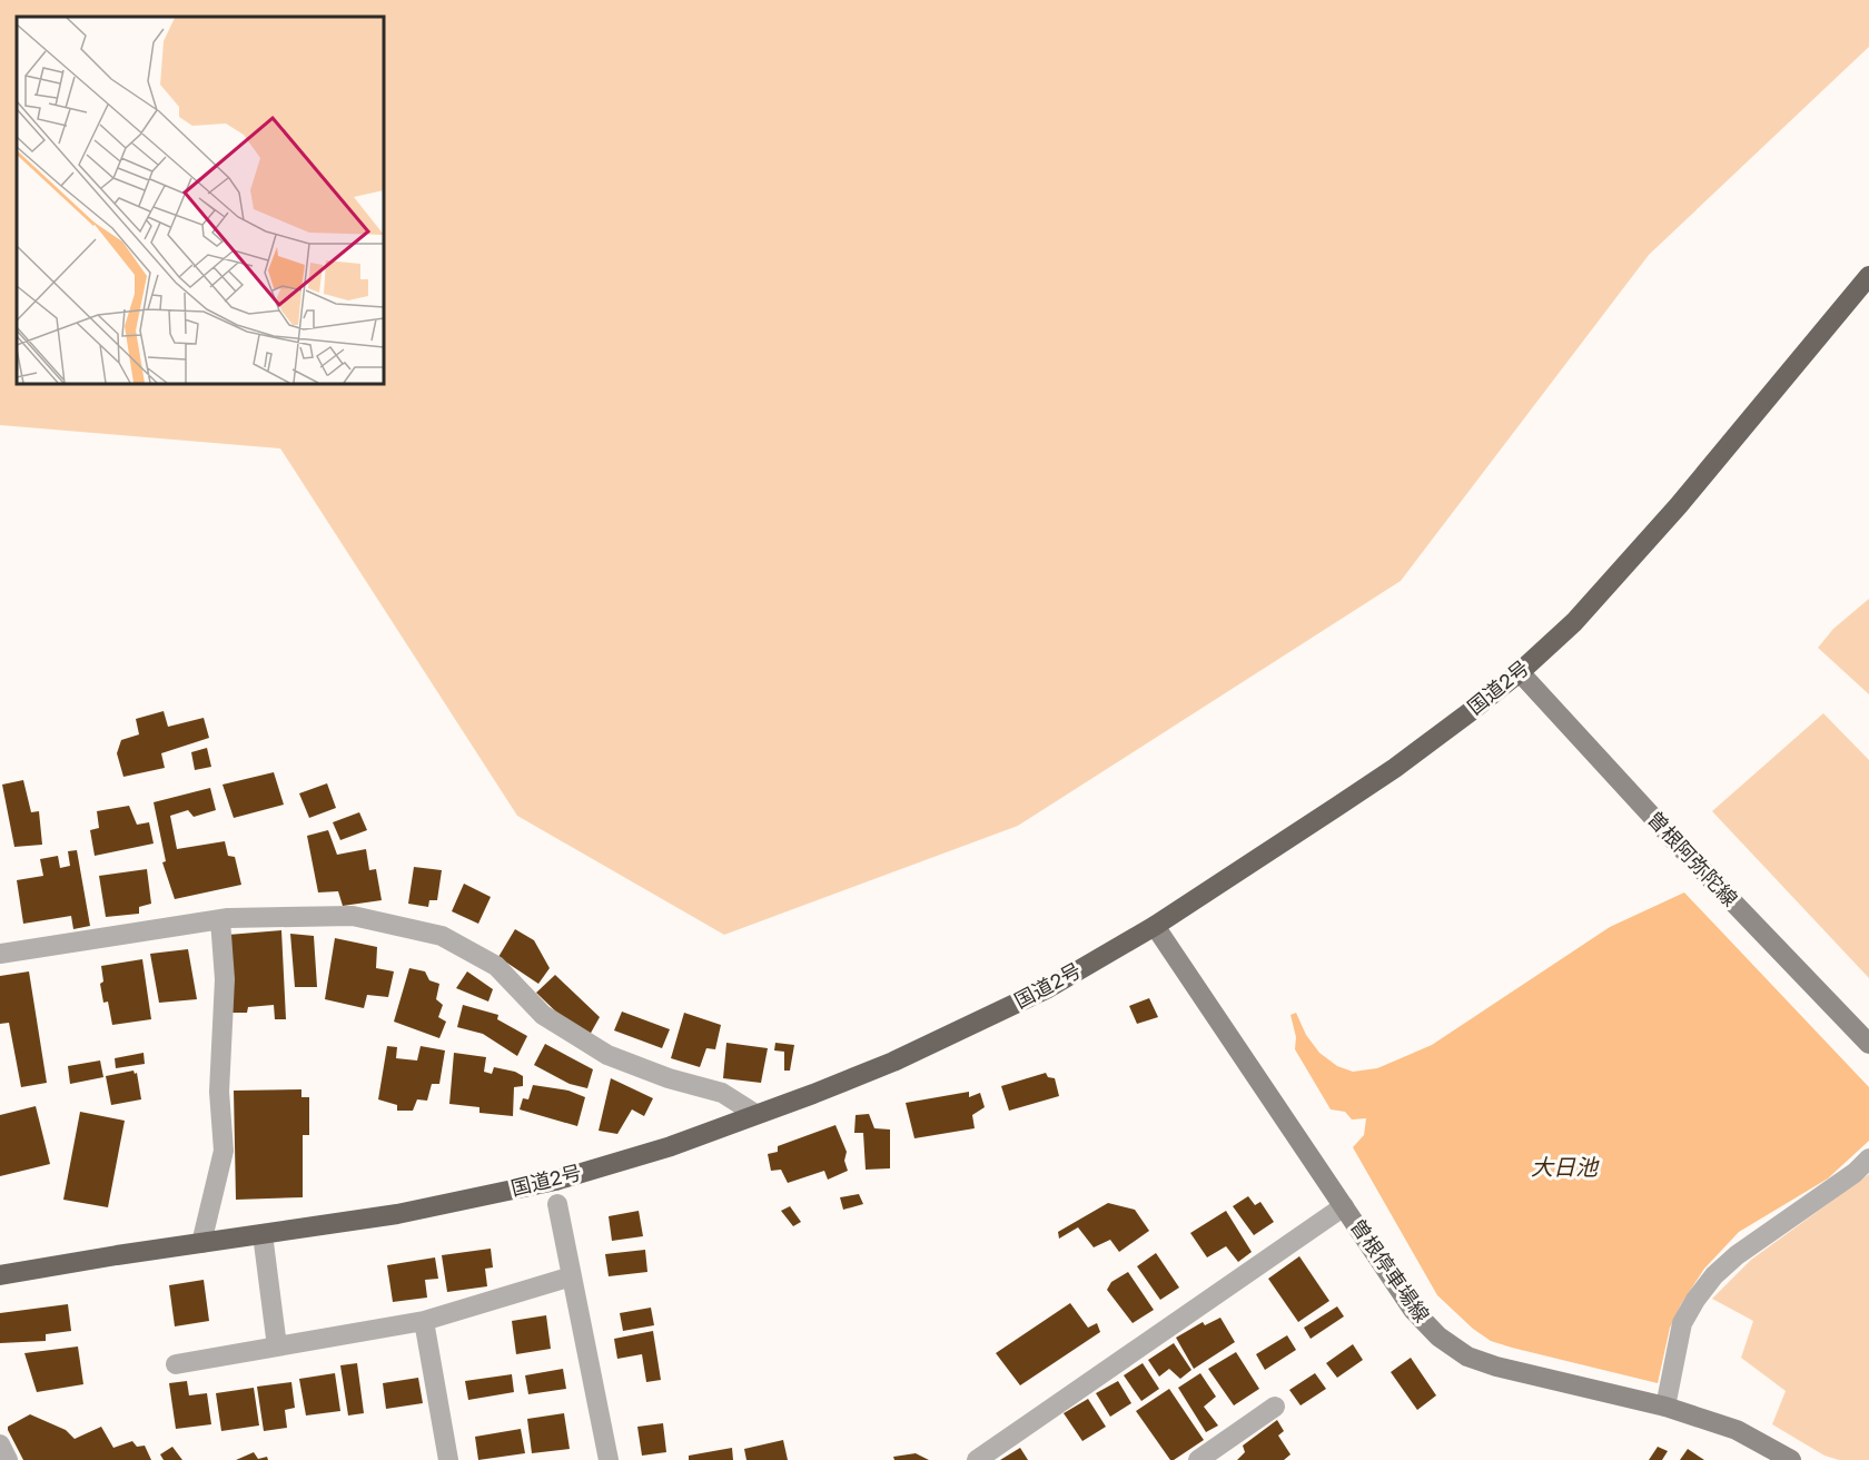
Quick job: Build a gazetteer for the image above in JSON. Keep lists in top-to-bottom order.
{
  "streets": {
    "highway": ["国道2号"],
    "main road": ["曽根阿弥陀線", "曽根停車場線"]
  },
  "crossings": [
    ["国道2号", "曽根阿弥陀線"],
    ["国道2号", "曽根停車場線"]
  ],
  "water": ["大日池"]
}
